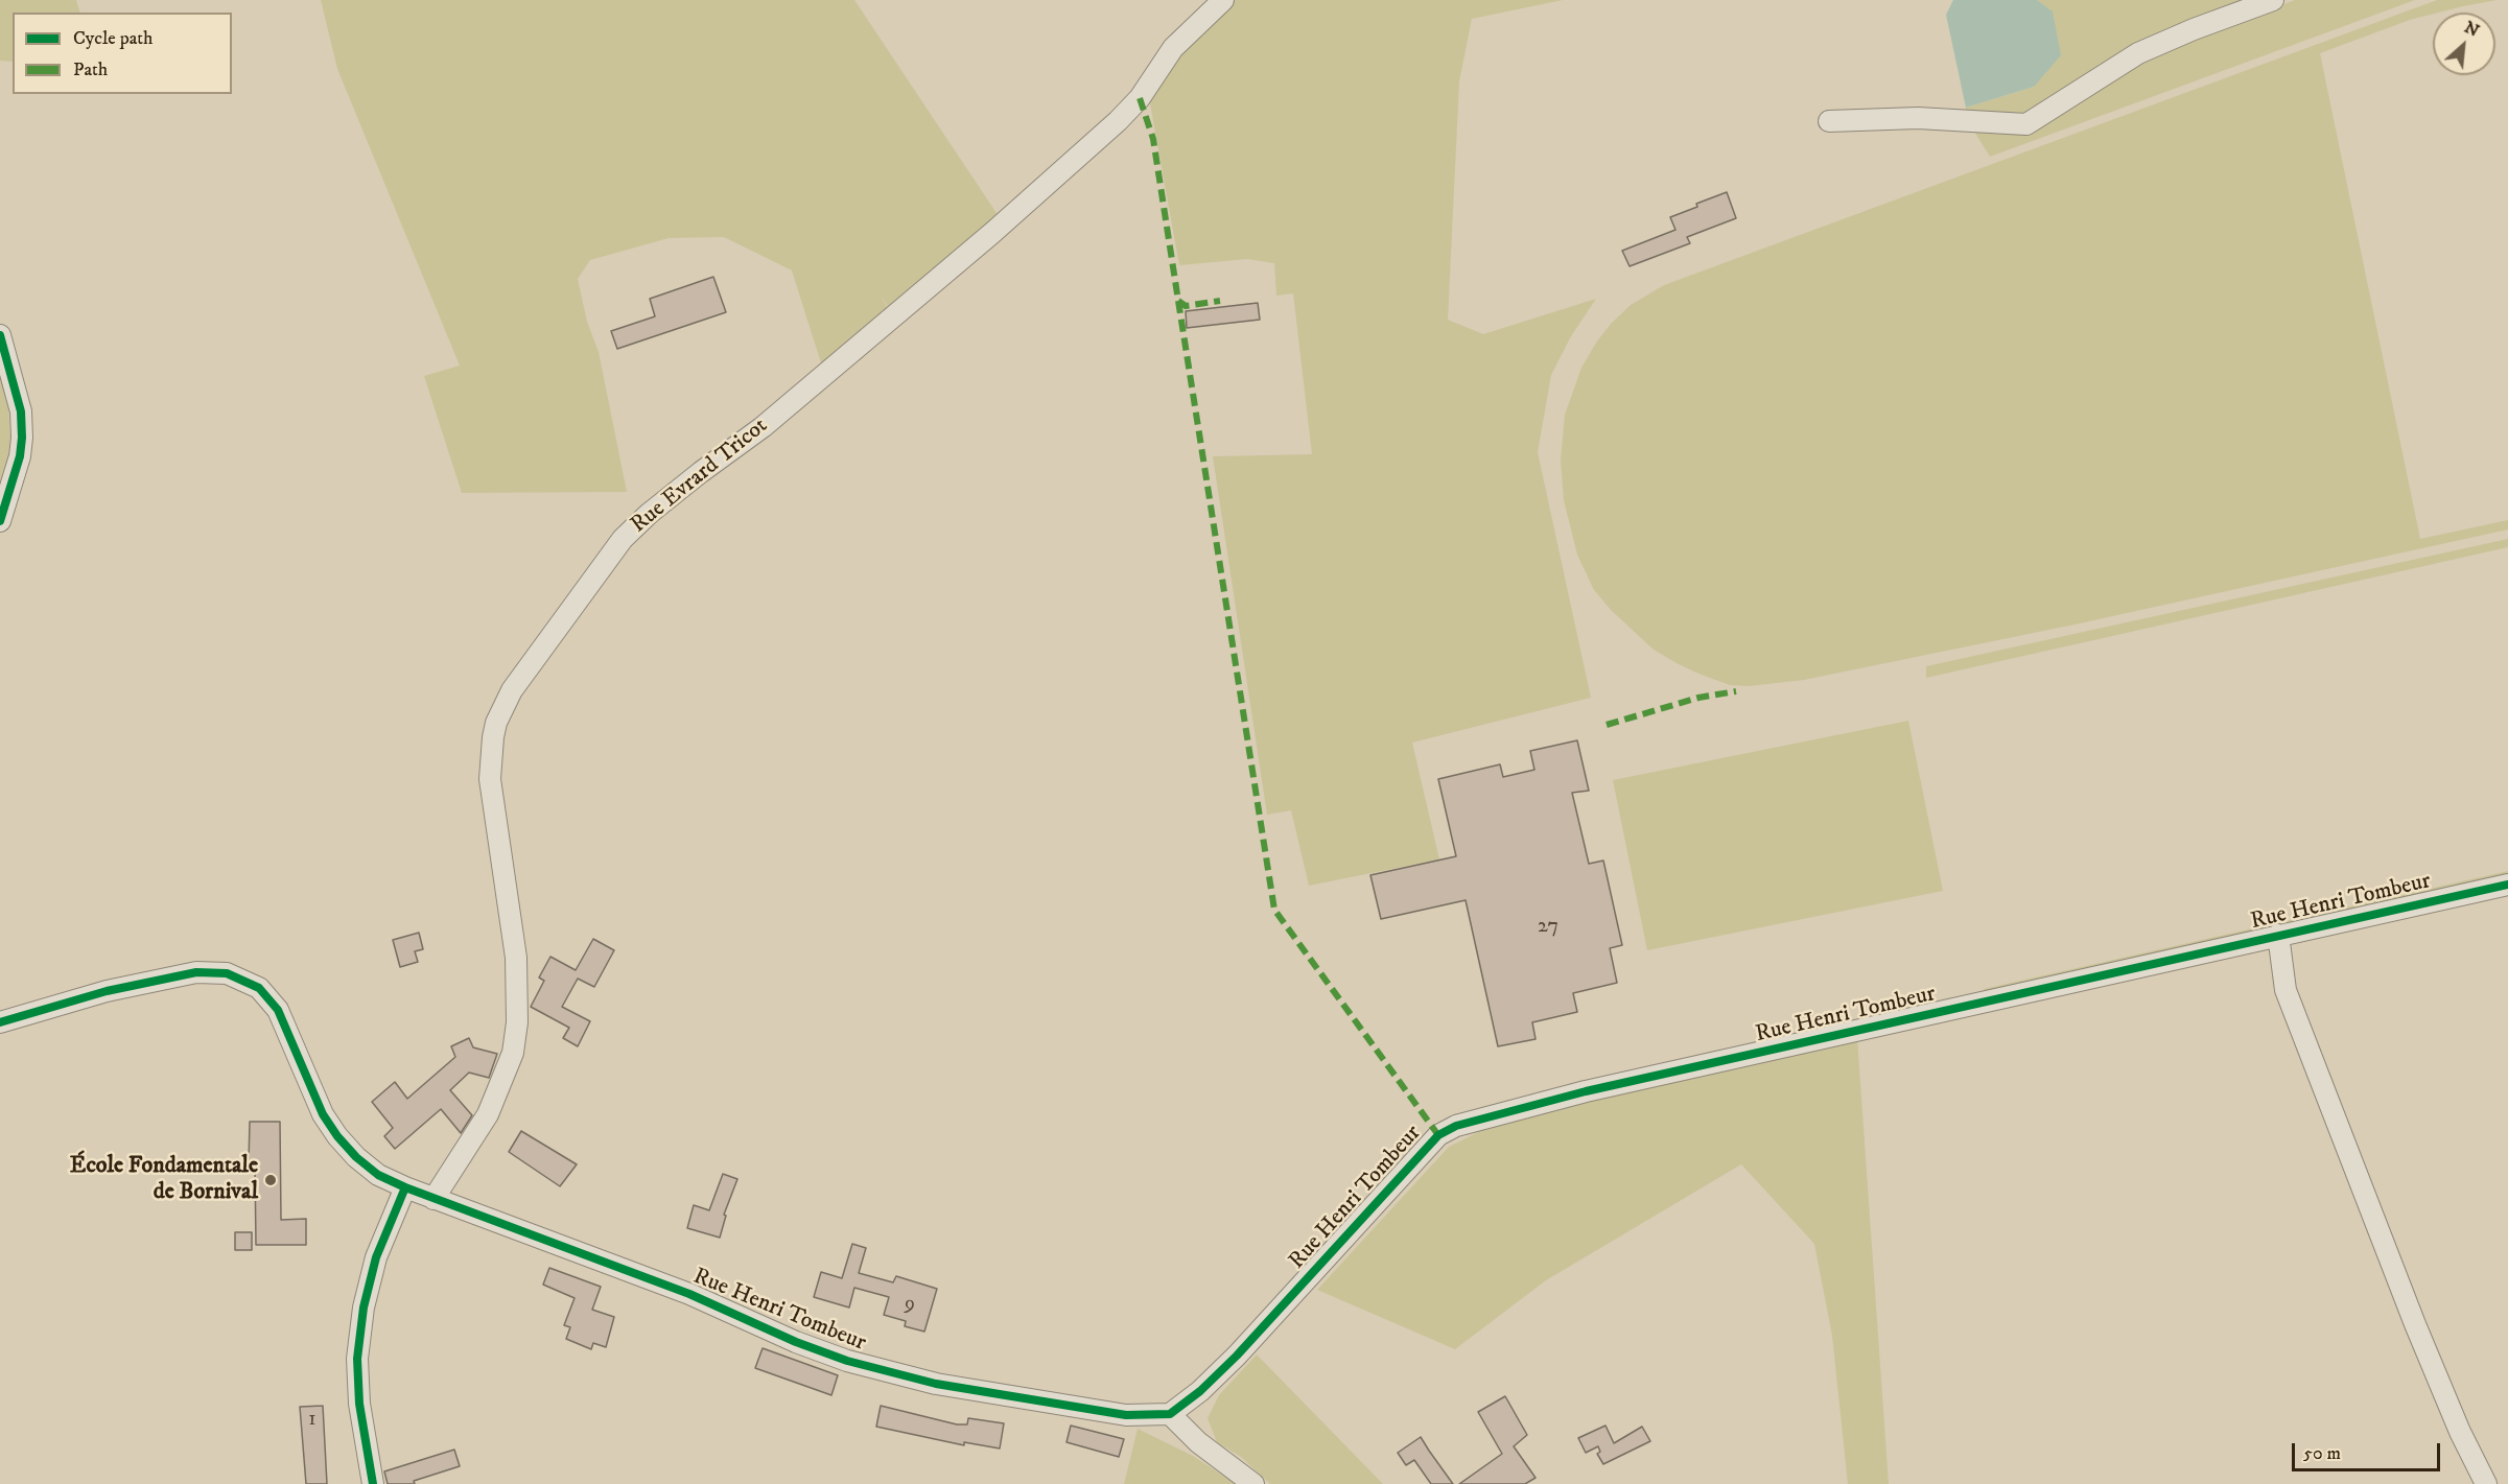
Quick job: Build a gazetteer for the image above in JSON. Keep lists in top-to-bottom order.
{
  "streets": {
    "street": ["Rue Evrard Tricot", "Rue Henri Tombeur"]
  },
  "crossings": [
    ["Rue Evrard Tricot", "Rue Henri Tombeur"]
  ],
  "places": ["École Fondamentale de Bornival"],
  "house_numbers": ["27", "9", "1"],
  "legend": ["Cycle path", "Path"],
  "scale_bar": "50 m",
  "north": "top right"
}
